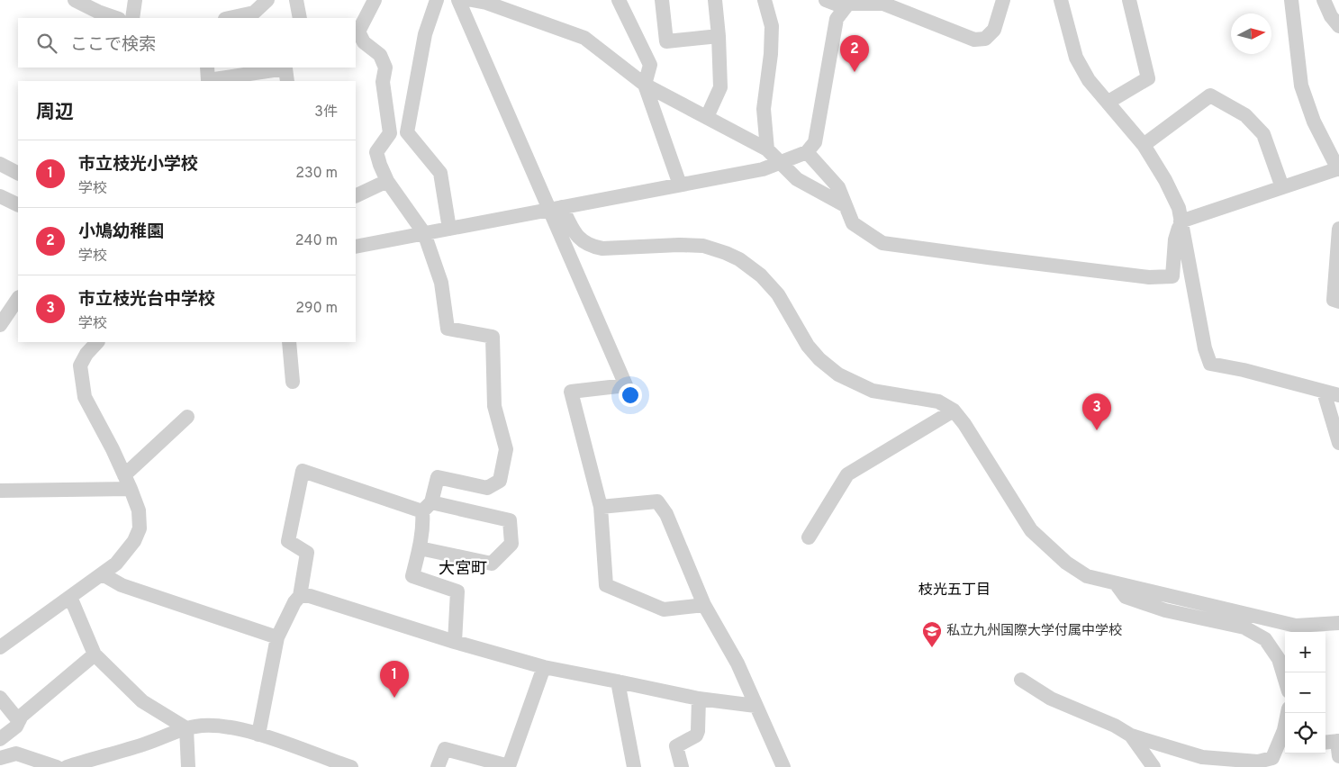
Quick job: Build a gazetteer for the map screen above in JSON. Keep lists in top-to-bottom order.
{
  "districts": ["大宮町", "枝光五丁目"],
  "places": {
    "school or university": ["私立九州国際大学付属中学校"]
  },
  "north": "right",
  "page": {
    "search": "ここで検索",
    "pins": ["2", "3", "1"],
    "heading": ["周辺", "3件"],
    "list": [
      {
        "mark": "1",
        "name": "市立枝光小学校",
        "note": "学校",
        "value": "230 m"
      },
      {
        "mark": "2",
        "name": "小鳩幼稚園",
        "note": "学校",
        "value": "240 m"
      },
      {
        "mark": "3",
        "name": "市立枝光台中学校",
        "note": "学校",
        "value": "290 m"
      }
    ],
    "map_buttons": ["+", "−"]
  }
}
